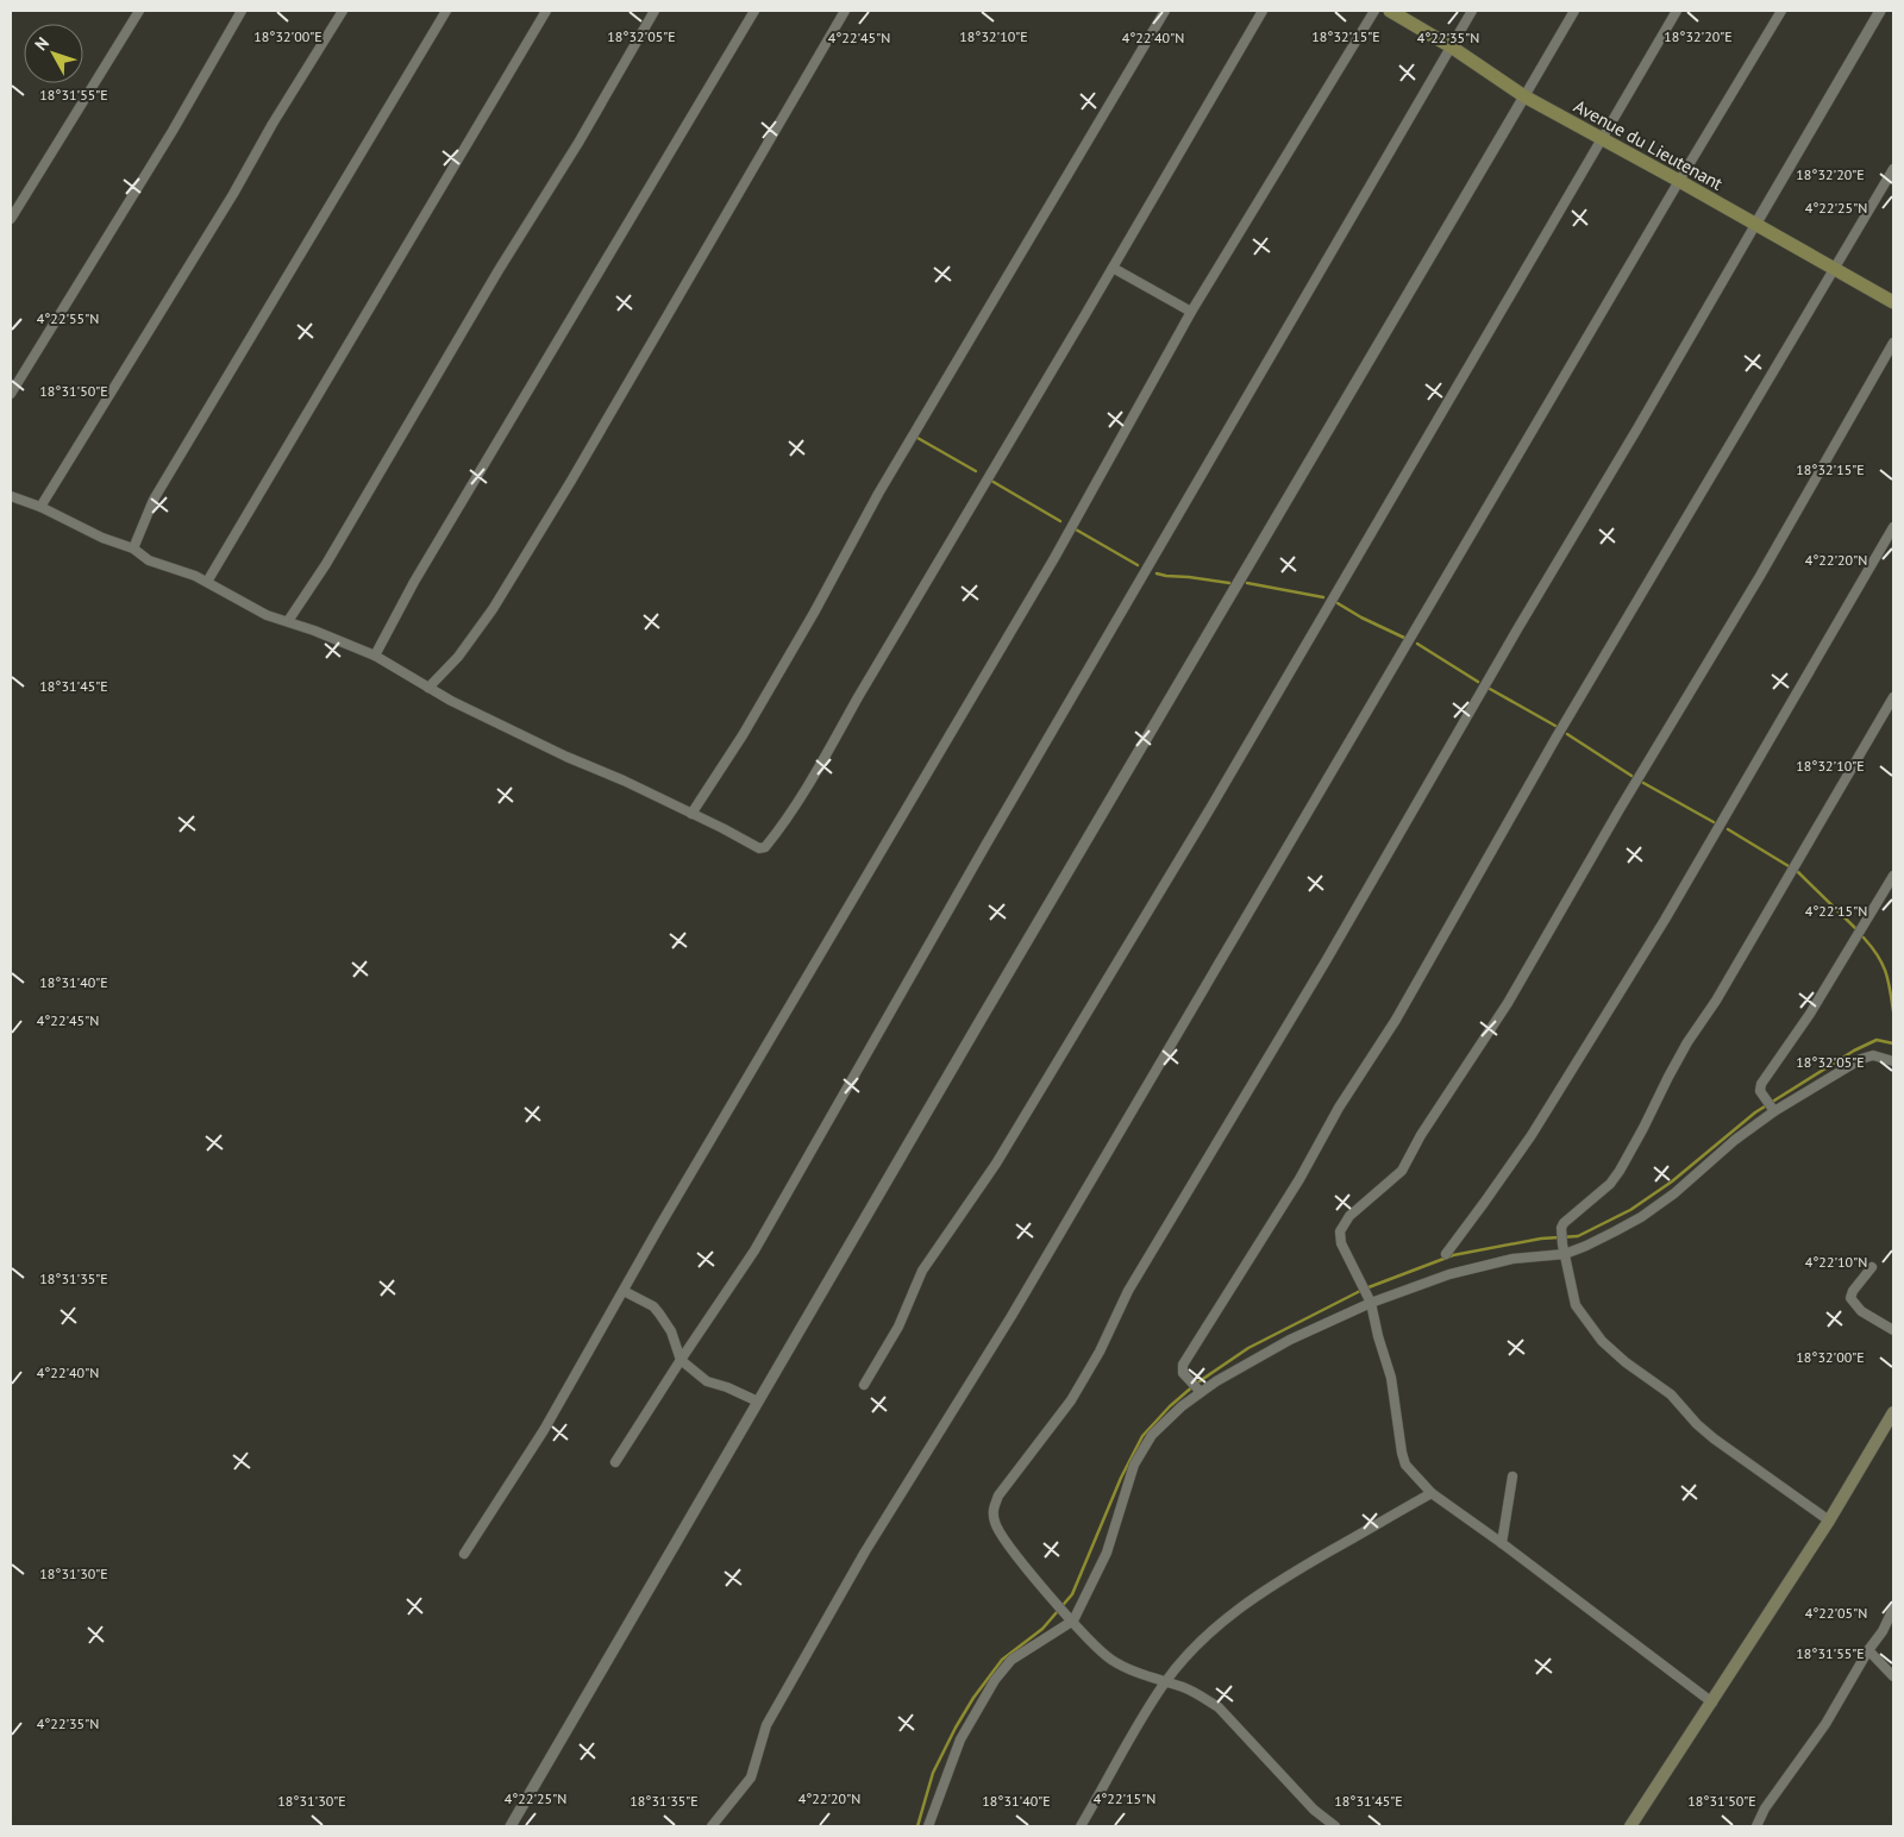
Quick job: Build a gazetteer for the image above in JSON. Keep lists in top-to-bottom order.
{
  "streets": {
    "main road": ["Avenue du Lieutenant"]
  },
  "north": "top left",
  "coordinates": [
    "18°32'00\"E",
    "18°32'05\"E",
    "18°32'10\"E",
    "18°32'15\"E",
    "18°32'20\"E",
    "4°22'45\"N",
    "4°22'40\"N",
    "4°22'35\"N",
    "18°31'55\"E",
    "4°22'25\"N",
    "4°22'55\"N",
    "18°31'50\"E",
    "4°22'20\"N",
    "18°31'45\"E",
    "4°22'15\"N",
    "18°31'40\"E",
    "4°22'10\"N",
    "18°31'35\"E",
    "18°31'30\"E",
    "4°22'05\"N"
  ]
}
